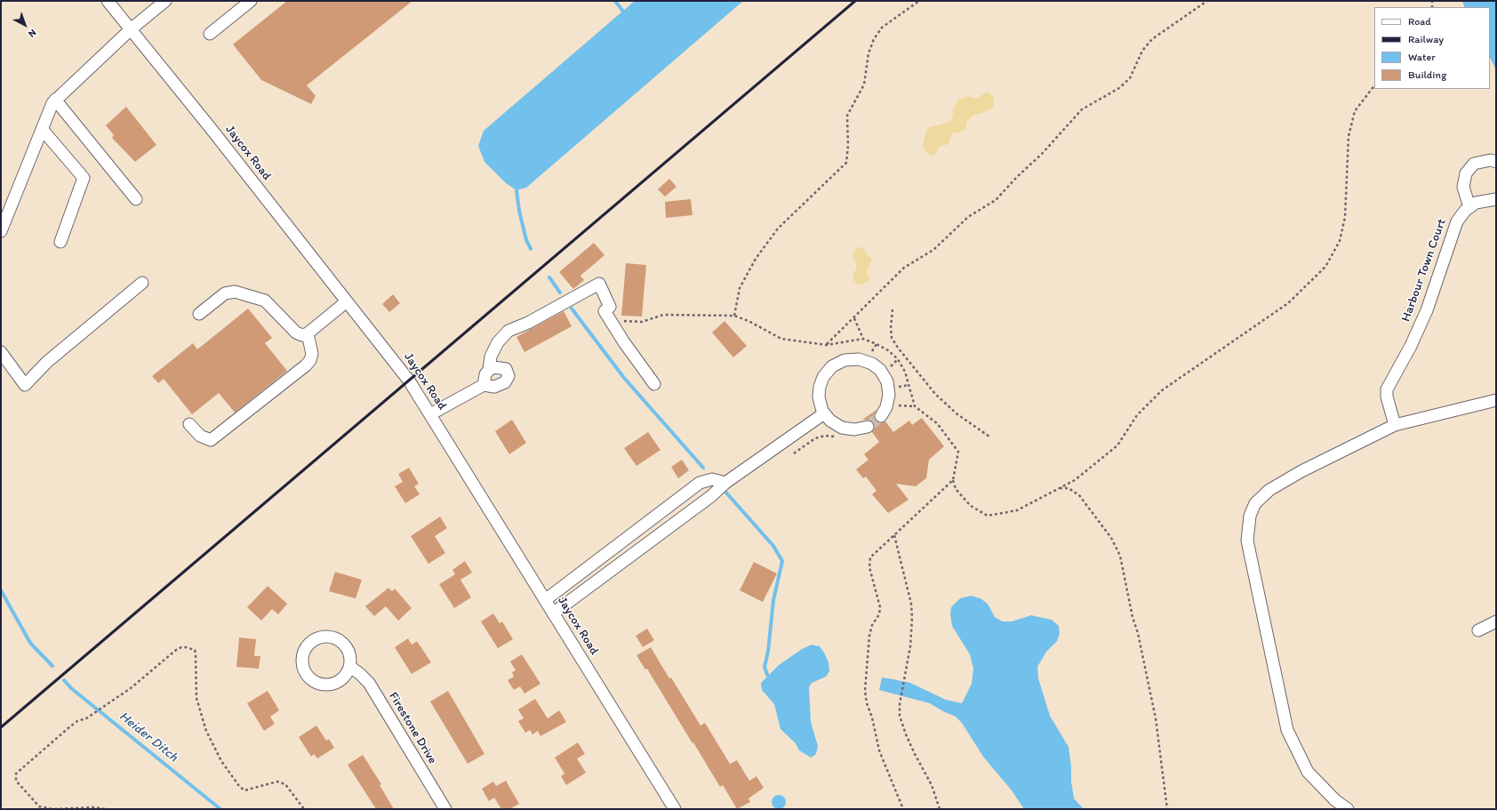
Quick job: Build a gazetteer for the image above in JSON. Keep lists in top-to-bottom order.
{
  "streets": {
    "street": ["Jaycox Road", "Harbour Town Court", "Firestone Drive"]
  },
  "water": ["Heider Ditch"],
  "legend": [
    "Road",
    "Railway",
    "Water",
    "Building"
  ],
  "north": "bottom right"
}
